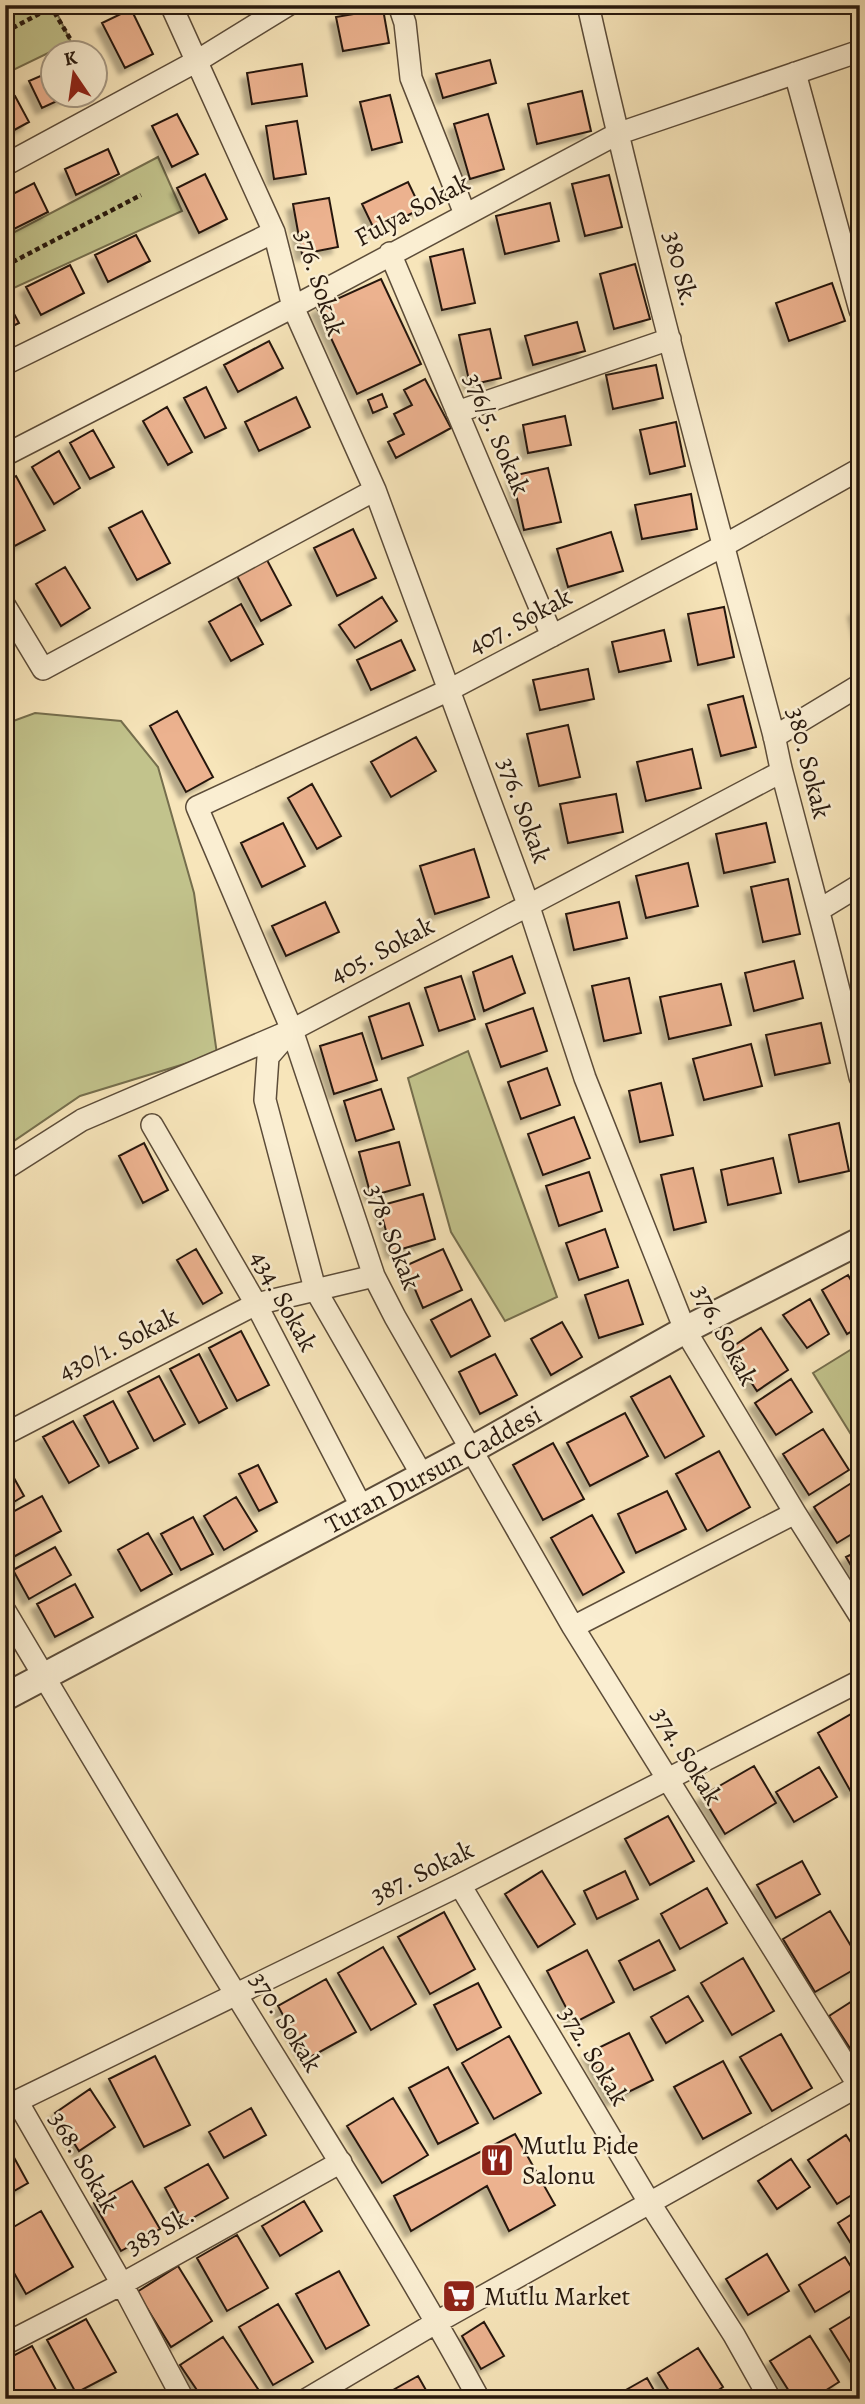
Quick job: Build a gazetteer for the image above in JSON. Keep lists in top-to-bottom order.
{
  "streets": {
    "street": [
      "Fulya Sokak",
      "380 Sk.",
      "376. Sokak",
      "376/5. Sokak",
      "407. Sokak",
      "380. Sokak",
      "405. Sokak",
      "378. Sokak",
      "434. Sokak",
      "430/1. Sokak",
      "Turan Dursun Caddesi",
      "374. Sokak",
      "387. Sokak",
      "370. Sokak",
      "372. Sokak",
      "368. Sokak",
      "383 Sk."
    ]
  },
  "crossings": [
    ["Fulya Sokak", "380 Sk."],
    ["Fulya Sokak", "376. Sokak"],
    ["Fulya Sokak", "376/5. Sokak"],
    ["380 Sk.", "407. Sokak"],
    ["380 Sk.", "380. Sokak"],
    ["376. Sokak", "407. Sokak"],
    ["376. Sokak", "405. Sokak"],
    ["376. Sokak", "Turan Dursun Caddesi"],
    ["376/5. Sokak", "407. Sokak"],
    ["407. Sokak", "380. Sokak"],
    ["407. Sokak", "378. Sokak"],
    ["380. Sokak", "405. Sokak"],
    ["405. Sokak", "378. Sokak"],
    ["378. Sokak", "430/1. Sokak"],
    ["378. Sokak", "Turan Dursun Caddesi"],
    ["378. Sokak", "374. Sokak"],
    ["434. Sokak", "430/1. Sokak"],
    ["434. Sokak", "Turan Dursun Caddesi"],
    ["Turan Dursun Caddesi", "374. Sokak"],
    ["Turan Dursun Caddesi", "370. Sokak"],
    ["374. Sokak", "387. Sokak"],
    ["387. Sokak", "370. Sokak"],
    ["387. Sokak", "372. Sokak"],
    ["387. Sokak", "368. Sokak"],
    ["370. Sokak", "383 Sk."],
    ["368. Sokak", "383 Sk."]
  ],
  "places": {
    "restaurant": ["Mutlu Pide Salonu"],
    "supermarket": ["Mutlu Market"]
  },
  "north": "top"
}
